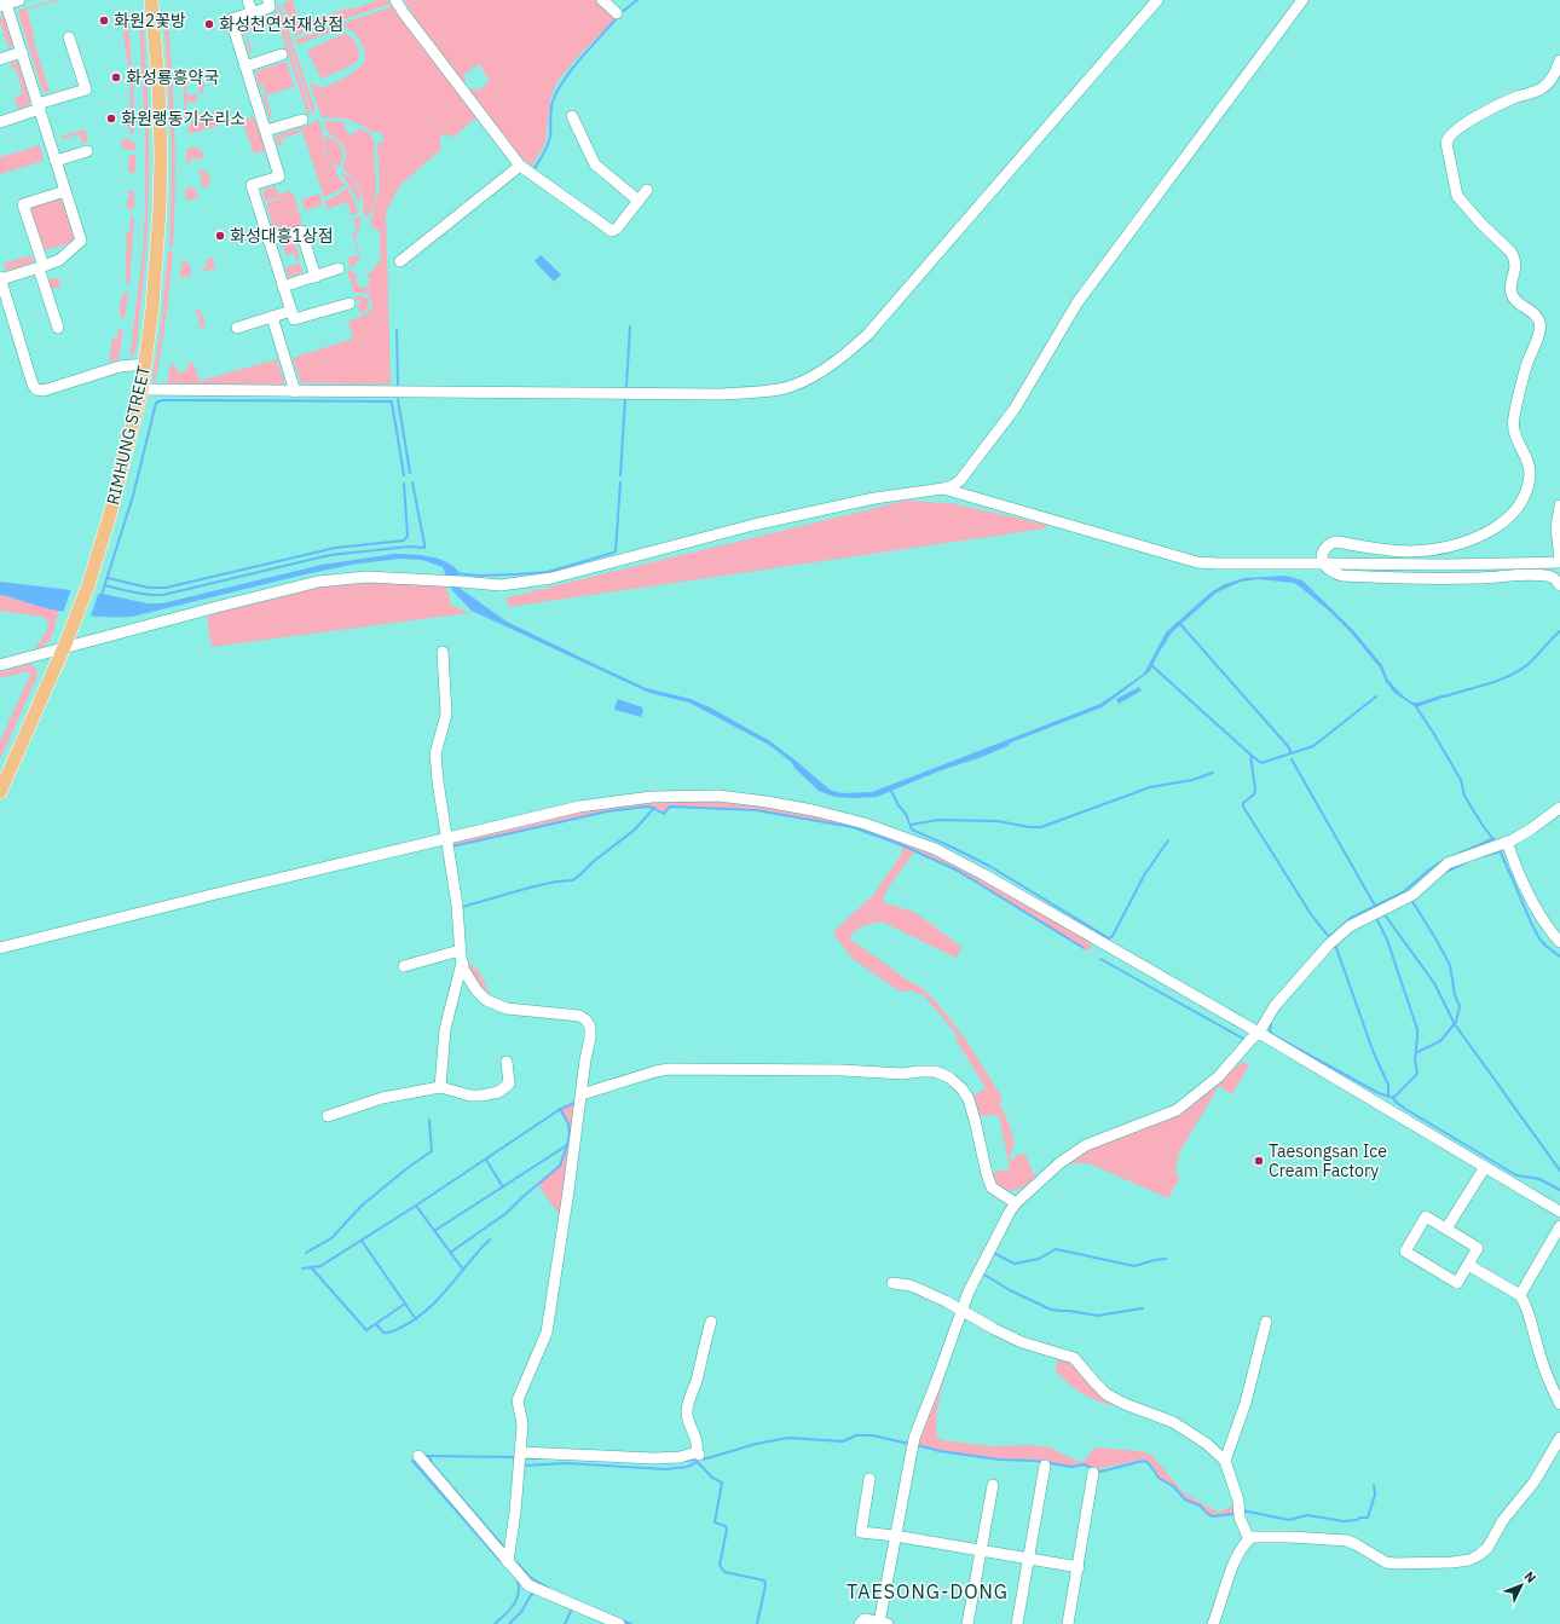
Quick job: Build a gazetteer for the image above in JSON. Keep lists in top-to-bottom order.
{
  "streets": {
    "main road": ["RIMHUNG STREET"]
  },
  "districts": ["TAESONG-DONG"],
  "places": [
    "화원2꽃방",
    "화성천연석재상점",
    "화성룡흥약국",
    "화원랭동기수리소",
    "화성대흥1상점",
    "Taesongsan Ice Cream Factory"
  ],
  "north": "top right"
}
